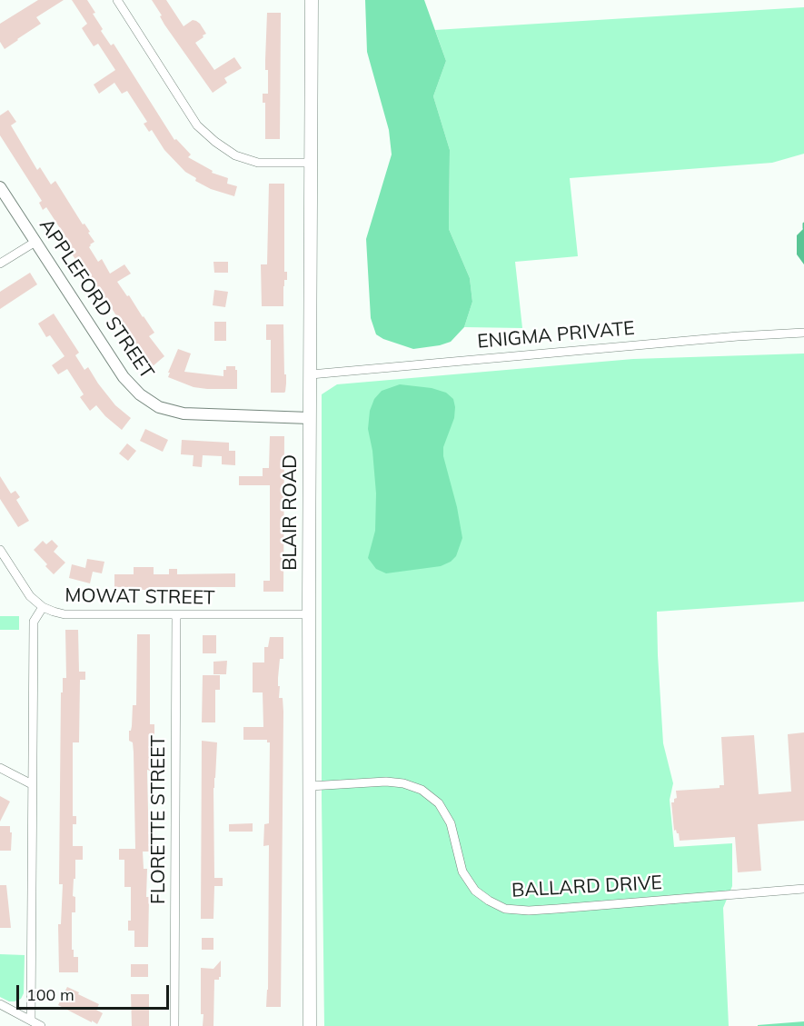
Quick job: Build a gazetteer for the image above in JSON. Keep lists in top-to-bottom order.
{
  "streets": {
    "main road": ["BLAIR ROAD"],
    "street": [
      "APPLEFORD STREET",
      "ENIGMA PRIVATE",
      "MOWAT STREET",
      "FLORETTE STREET",
      "BALLARD DRIVE"
    ]
  },
  "crossings": [
    ["APPLEFORD STREET", "BLAIR ROAD"],
    ["ENIGMA PRIVATE", "BLAIR ROAD"],
    ["BLAIR ROAD", "MOWAT STREET"],
    ["BLAIR ROAD", "BALLARD DRIVE"],
    ["MOWAT STREET", "FLORETTE STREET"]
  ],
  "scale_bar": "100 m"
}
